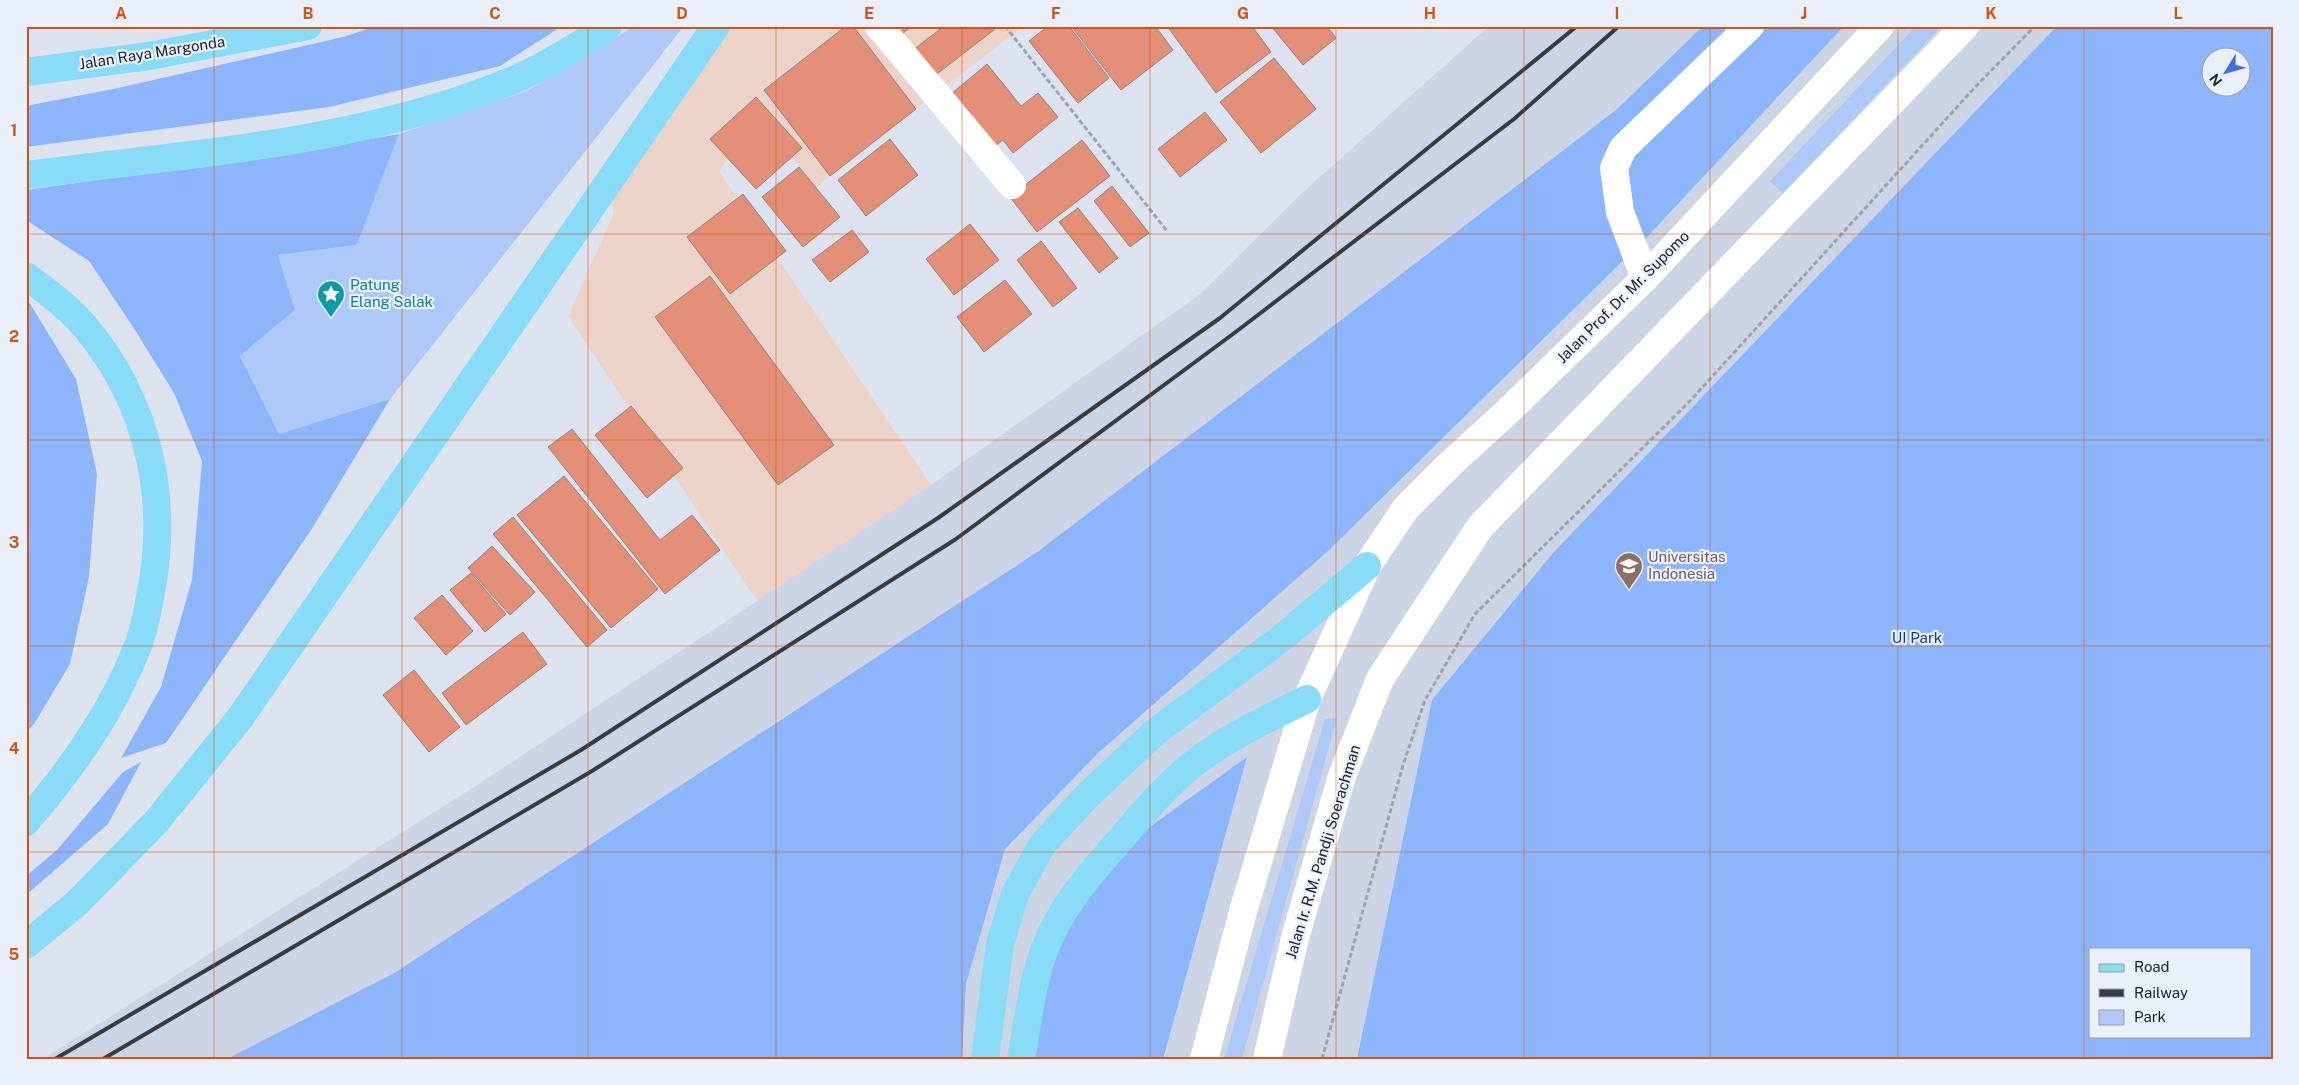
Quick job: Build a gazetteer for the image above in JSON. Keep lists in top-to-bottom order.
{
  "streets": {
    "main road": ["Jalan Raya Margonda"],
    "street": ["Jalan Prof. Dr. Mr. Supomo", "Jalan Ir. R.M. Pandji Soerachman"]
  },
  "parks": ["UI Park"],
  "places": {
    "place": ["Patung Elang Salak"],
    "school or university": ["Universitas Indonesia"]
  },
  "legend": ["Road", "Railway", "Park"],
  "north": "bottom left",
  "grid": {
    "columns": [
      "A",
      "B",
      "C",
      "D",
      "E",
      "F",
      "G",
      "H",
      "I",
      "J",
      "K",
      "L"
    ],
    "rows": [
      "1",
      "2",
      "3",
      "4",
      "5"
    ]
  }
}
